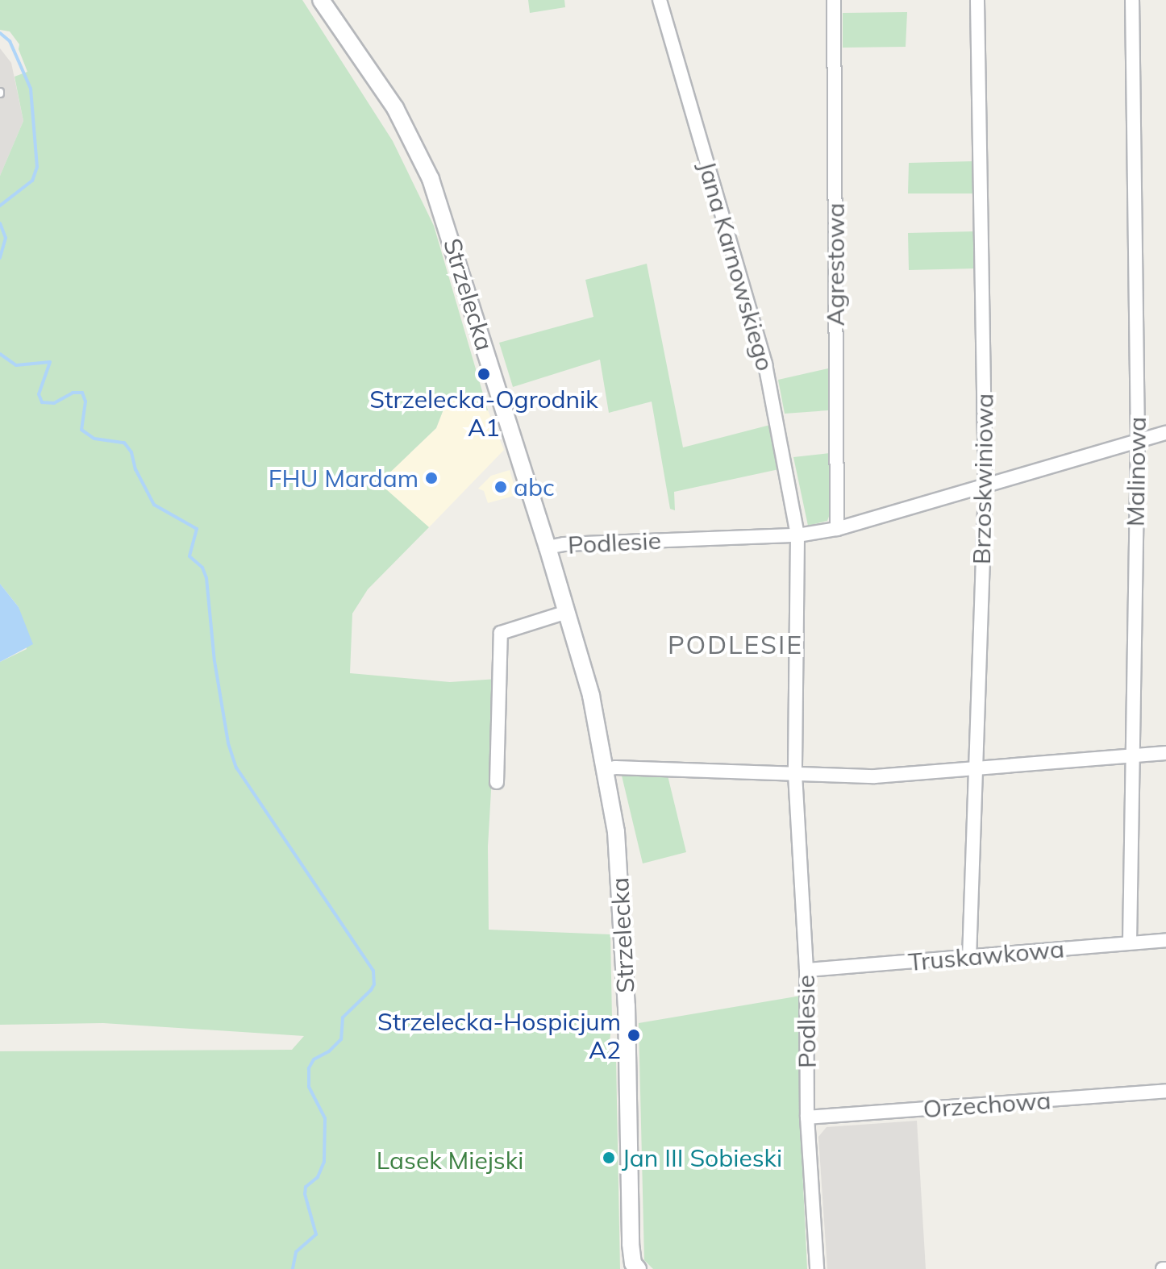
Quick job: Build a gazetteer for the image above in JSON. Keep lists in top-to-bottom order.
{
  "streets": {
    "street": [
      "Agrestowa",
      "Jana Karnowskiego",
      "Strzelecka",
      "Malinowa",
      "Brzoskwiniowa",
      "Podlesie",
      "Truskawkowa",
      "Orzechowa"
    ]
  },
  "crossings": [
    ["Agrestowa", "Podlesie"],
    ["Jana Karnowskiego", "Podlesie"],
    ["Strzelecka", "Podlesie"],
    ["Malinowa", "Podlesie"],
    ["Malinowa", "Truskawkowa"],
    ["Brzoskwiniowa", "Podlesie"],
    ["Brzoskwiniowa", "Truskawkowa"],
    ["Podlesie", "Truskawkowa"],
    ["Podlesie", "Orzechowa"]
  ],
  "districts": ["PODLESIE"],
  "parks": ["Lasek Miejski"],
  "places": [
    "Strzelecka-Ogrodnik A1",
    "FHU Mardam",
    "abc",
    "Strzelecka-Hospicjum A2",
    "Jan III Sobieski"
  ]
}
